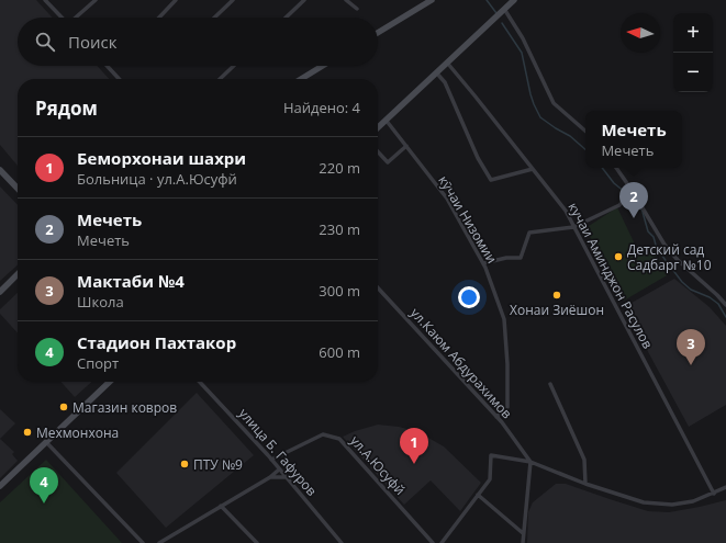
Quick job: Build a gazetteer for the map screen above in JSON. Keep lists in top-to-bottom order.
{
  "streets": {
    "street": [
      "кӯчаи Низомии",
      "кучаи Аминджон Расулов",
      "ул.Каюм Абдурахимов",
      "улица Б. Гафуров",
      "ул.А.Юсуфй"
    ]
  },
  "crossings": [
    ["кӯчаи Низомии", "ул.Каюм Абдурахимов"],
    ["улица Б. Гафуров", "ул.А.Юсуфй"]
  ],
  "places": [
    "Детский сад Садбарг №10",
    "Хонаи Зиёшон",
    "Магазин ковров",
    "Мехмонхона",
    "ПТУ №9"
  ],
  "north": "left",
  "page": {
    "map_buttons": ["+", "−"],
    "search": "Поиск",
    "heading": ["Рядом", "Найдено: 4"],
    "popup": ["Мечеть", "Мечеть"],
    "list": [
      {
        "mark": "1",
        "name": "Беморхонаи шахри",
        "note": "Больница · ул.А.Юсуфй",
        "value": "220 m"
      },
      {
        "mark": "2",
        "name": "Мечеть",
        "note": "Мечеть",
        "value": "230 m"
      },
      {
        "mark": "3",
        "name": "Мактаби №4",
        "note": "Школа",
        "value": "300 m"
      },
      {
        "mark": "4",
        "name": "Стадион Пахтакор",
        "note": "Спорт",
        "value": "600 m"
      }
    ],
    "pins": [
      "2",
      "3",
      "1",
      "4"
    ]
  }
}
